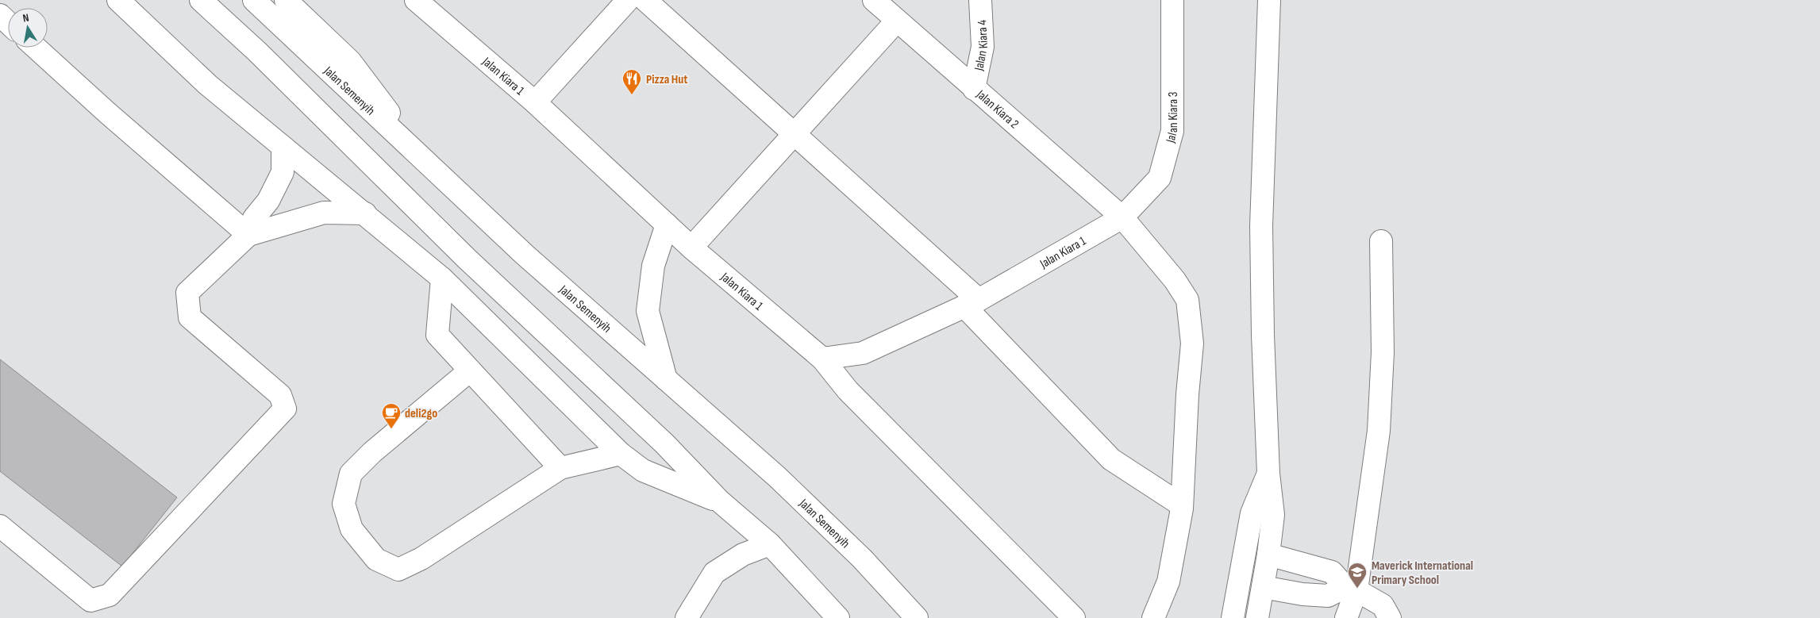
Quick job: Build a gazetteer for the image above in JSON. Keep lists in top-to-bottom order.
{
  "streets": {
    "main road": [
      "Jalan Kiara 4",
      "Jalan Kiara 1",
      "Jalan Semenyih",
      "Jalan Kiara 2",
      "Jalan Kiara 3"
    ]
  },
  "crossings": [
    ["Jalan Kiara 4", "Jalan Kiara 2"],
    ["Jalan Kiara 1", "Jalan Kiara 2"],
    ["Jalan Kiara 1", "Jalan Kiara 3"],
    ["Jalan Kiara 2", "Jalan Kiara 3"]
  ],
  "places": {
    "restaurant": ["Pizza Hut"],
    "cafe": ["deli2go"],
    "school or university": ["Maverick International Primary School"]
  },
  "north": "top"
}
